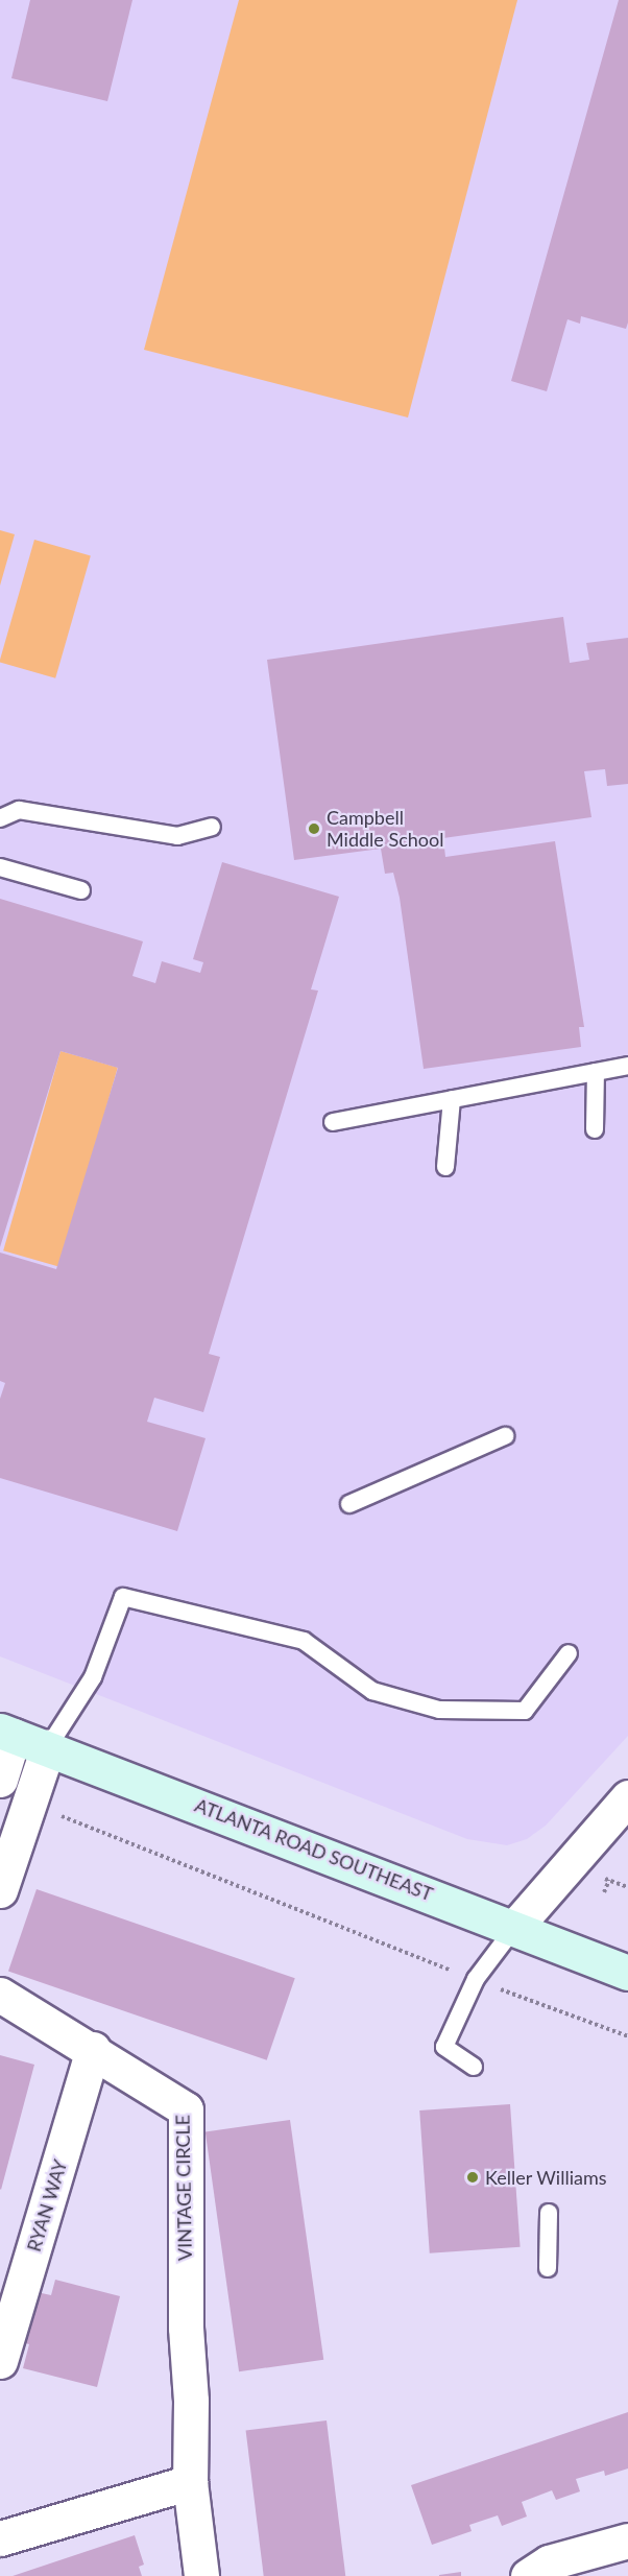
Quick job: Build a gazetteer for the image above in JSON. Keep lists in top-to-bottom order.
{
  "streets": {
    "main road": ["ATLANTA ROAD SOUTHEAST"],
    "street": ["VINTAGE CIRCLE", "RYAN WAY"]
  },
  "crossings": [
    ["VINTAGE CIRCLE", "RYAN WAY"]
  ],
  "places": ["Campbell Middle School", "Keller Williams"]
}
